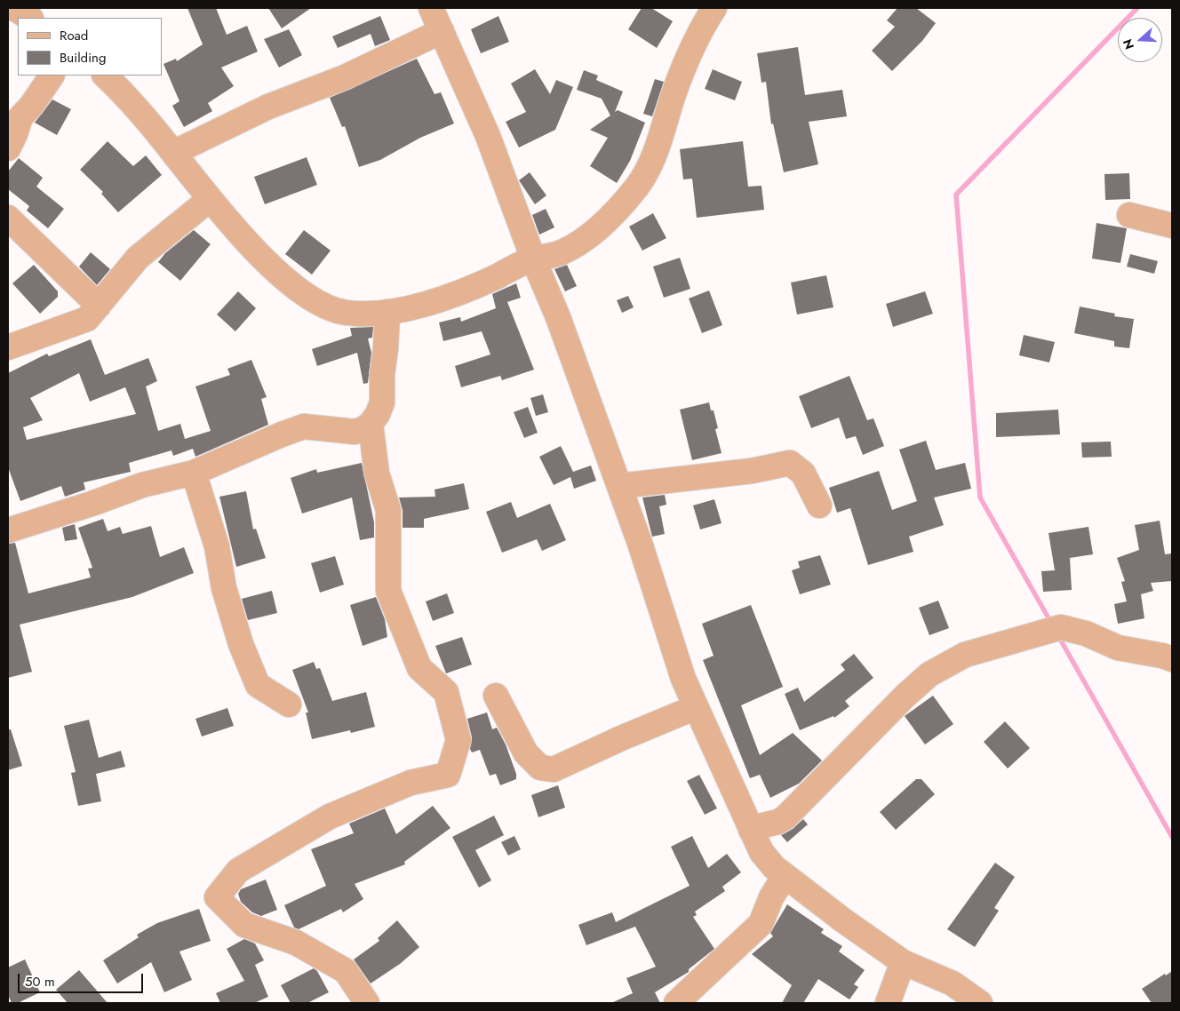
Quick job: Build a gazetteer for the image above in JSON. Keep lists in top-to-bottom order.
{
  "legend": ["Road", "Building"],
  "scale_bar": "50 m",
  "north": "left"
}
